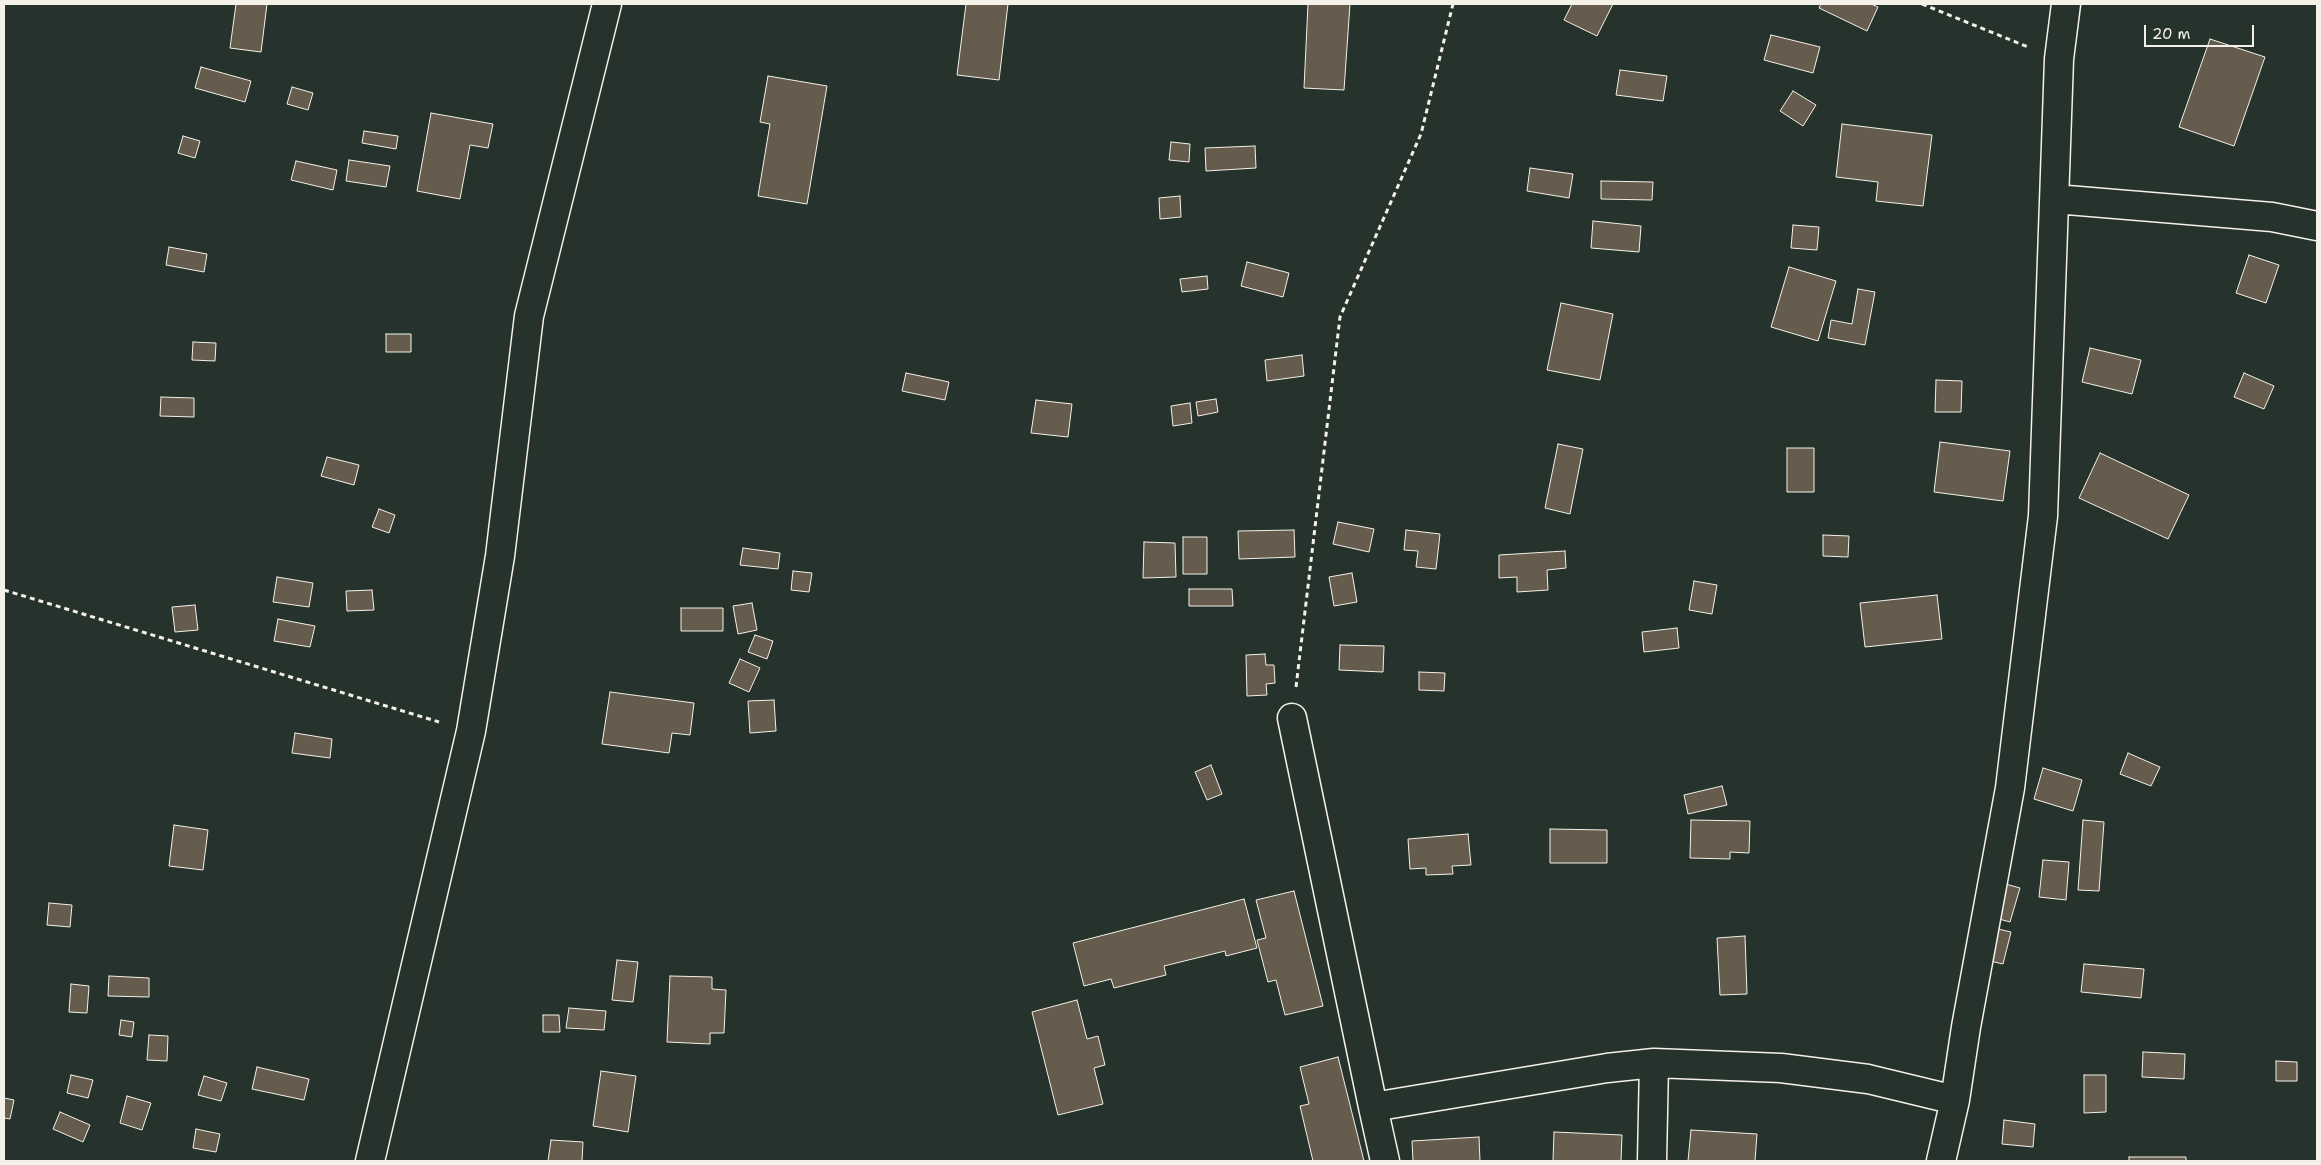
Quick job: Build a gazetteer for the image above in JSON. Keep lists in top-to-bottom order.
{
  "scale_bar": "20 m"
}
